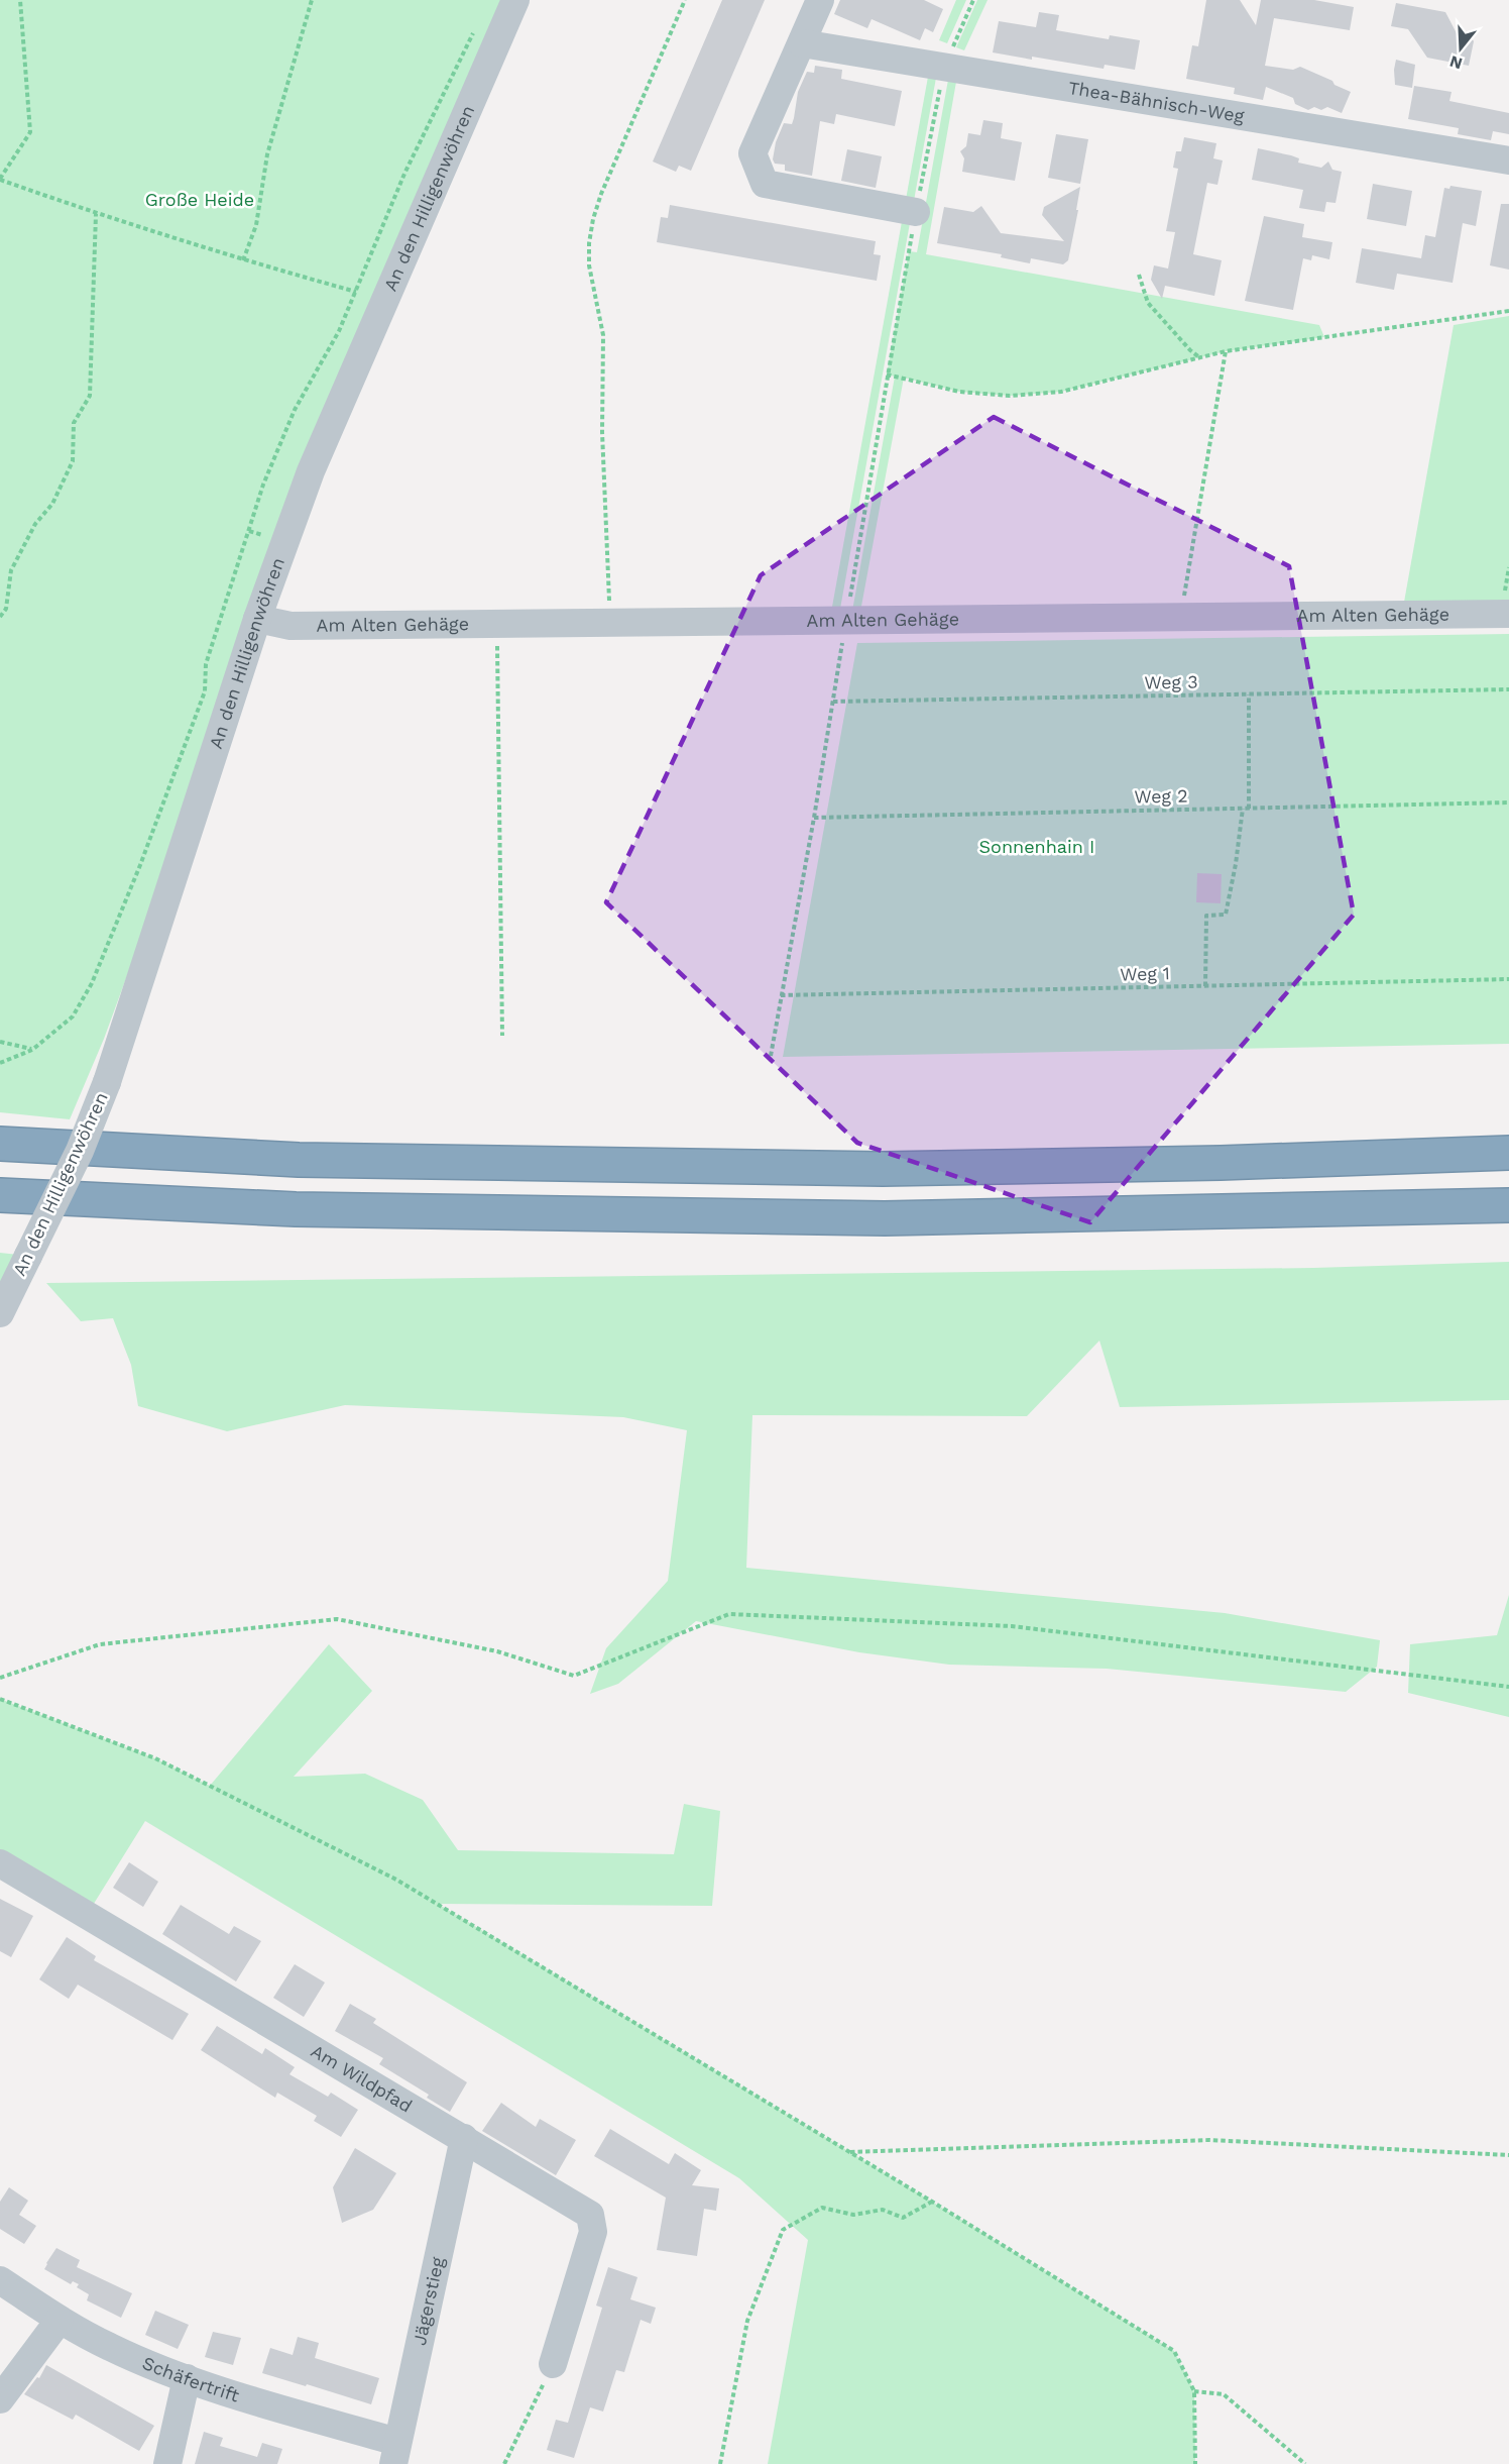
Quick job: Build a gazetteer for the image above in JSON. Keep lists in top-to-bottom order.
{
  "streets": {
    "street": [
      "Thea-Bähnisch-Weg",
      "An den Hilligenwöhren",
      "Am Alten Gehäge",
      "Am Wildpfad",
      "Jägerstieg",
      "Schäfertrift"
    ],
    "path": ["Weg 3", "Weg 2", "Weg 1"]
  },
  "crossings": [
    ["An den Hilligenwöhren", "Am Alten Gehäge"],
    ["Am Wildpfad", "Jägerstieg"],
    ["Jägerstieg", "Schäfertrift"]
  ],
  "parks": ["Große Heide", "Sonnenhain I"],
  "north": "bottom"
}
